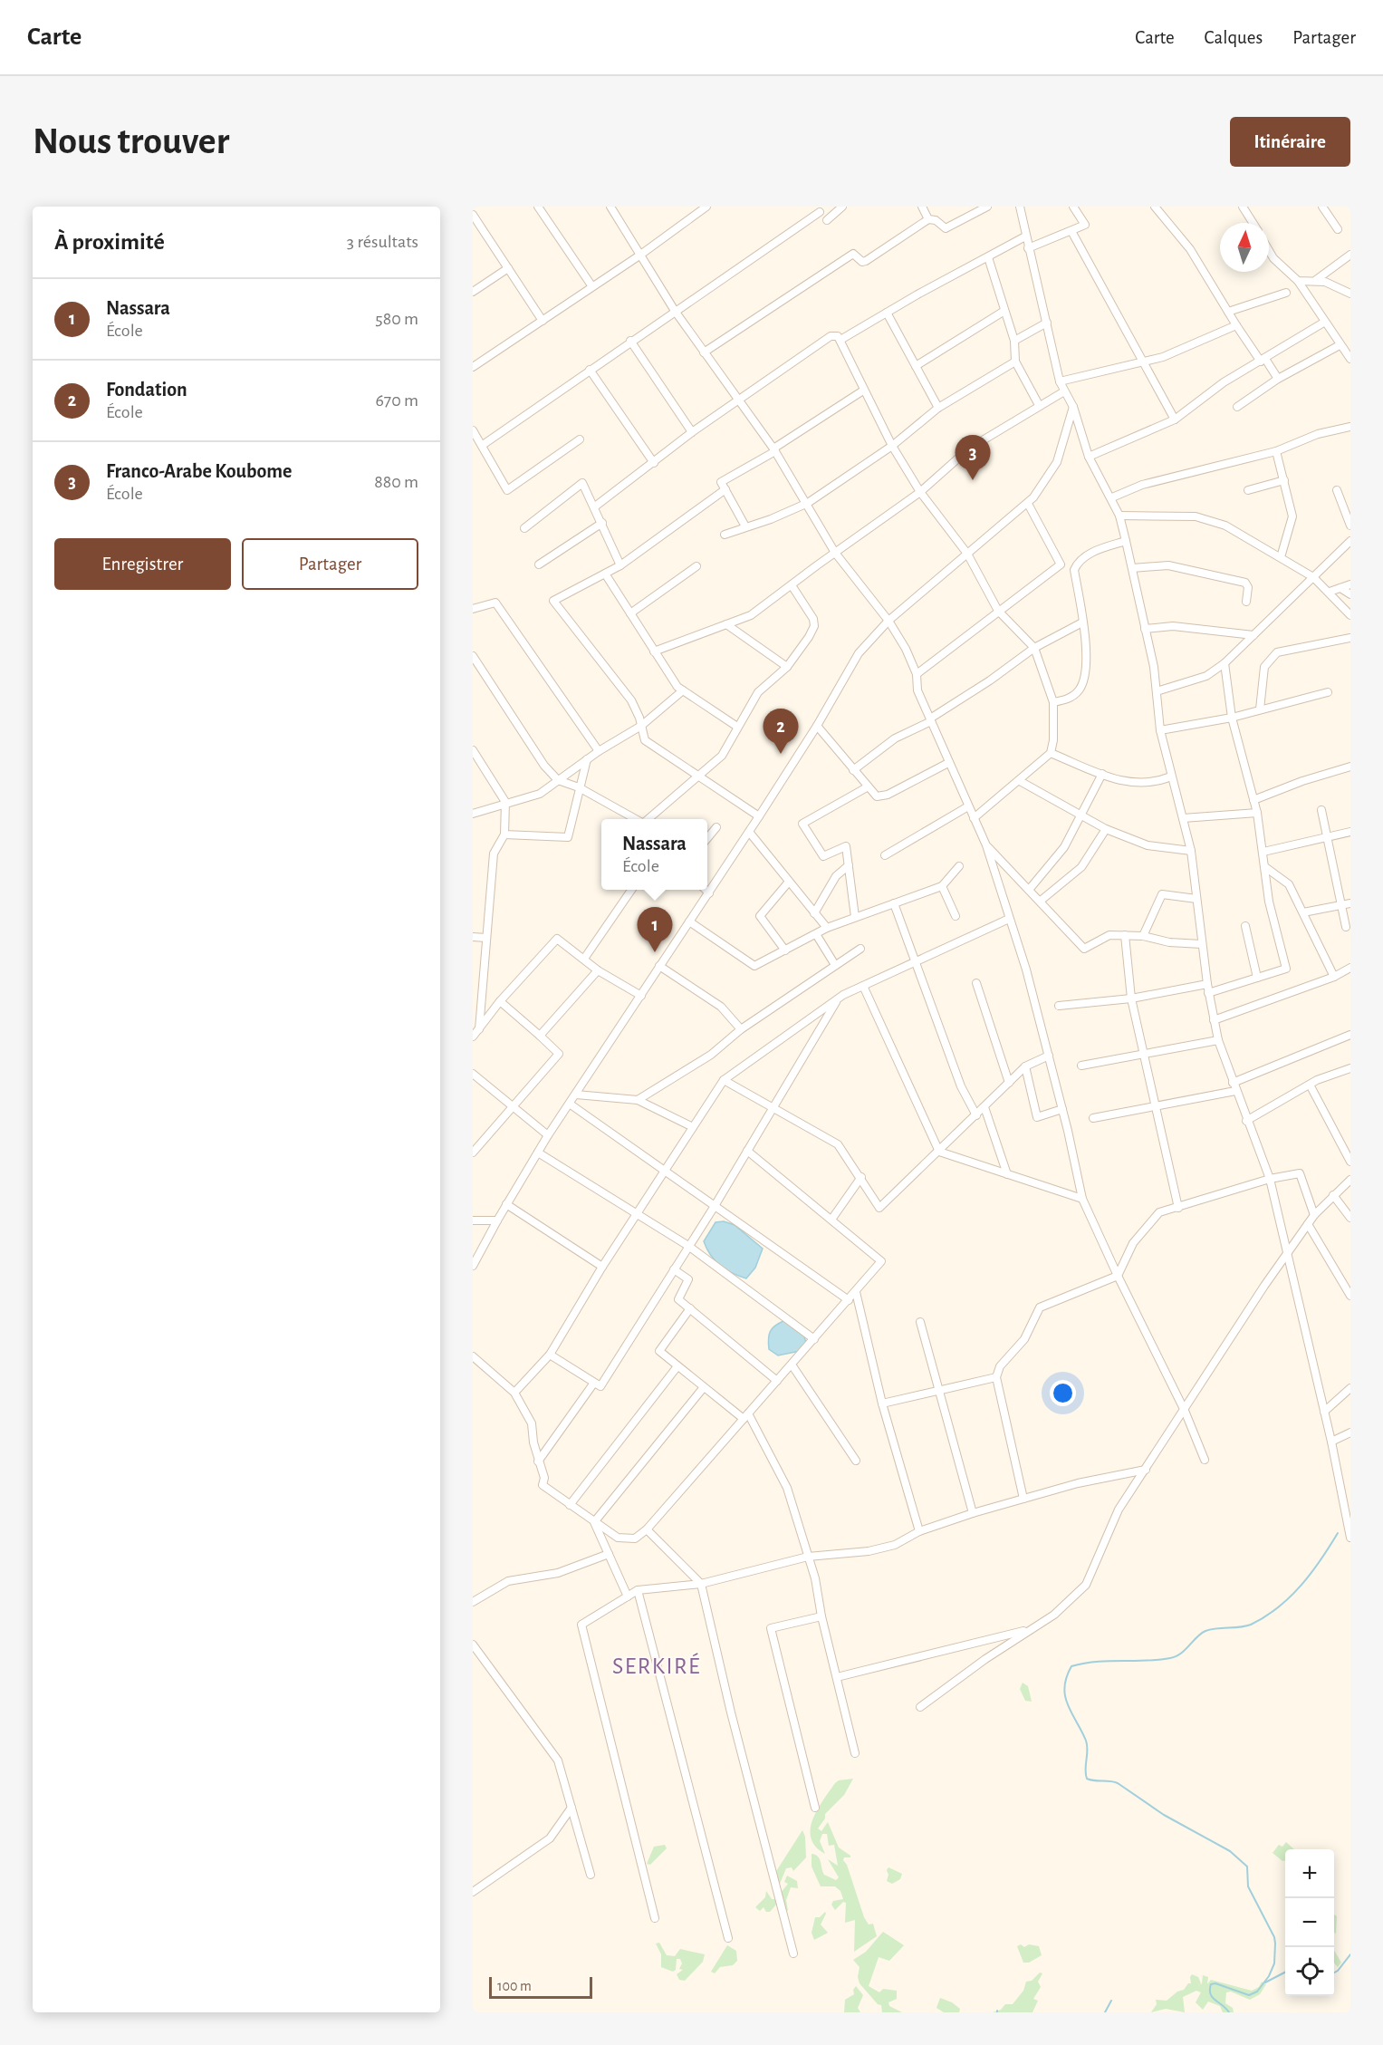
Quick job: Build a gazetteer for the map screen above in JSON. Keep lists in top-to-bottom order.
{
  "districts": ["SERKIRÉ"],
  "scale_bar": "100 m",
  "north": "top",
  "page": {
    "header": "Carte",
    "nav": ["Carte", "Calques", "Partager"],
    "buttons": [
      "Itinéraire",
      ["Enregistrer", "Partager"]
    ],
    "title": "Nous trouver",
    "heading": ["À proximité", "3 résultats"],
    "list": [
      {
        "mark": "1",
        "name": "Nassara",
        "note": "École",
        "value": "580 m"
      },
      {
        "mark": "2",
        "name": "Fondation",
        "note": "École",
        "value": "670 m"
      },
      {
        "mark": "3",
        "name": "Franco-Arabe Koubome",
        "note": "École",
        "value": "880 m"
      }
    ],
    "pins": ["3", "2", "1"],
    "popup": ["Nassara", "École"],
    "map_buttons": ["+", "−"],
    "scale": "100 m"
  }
}
